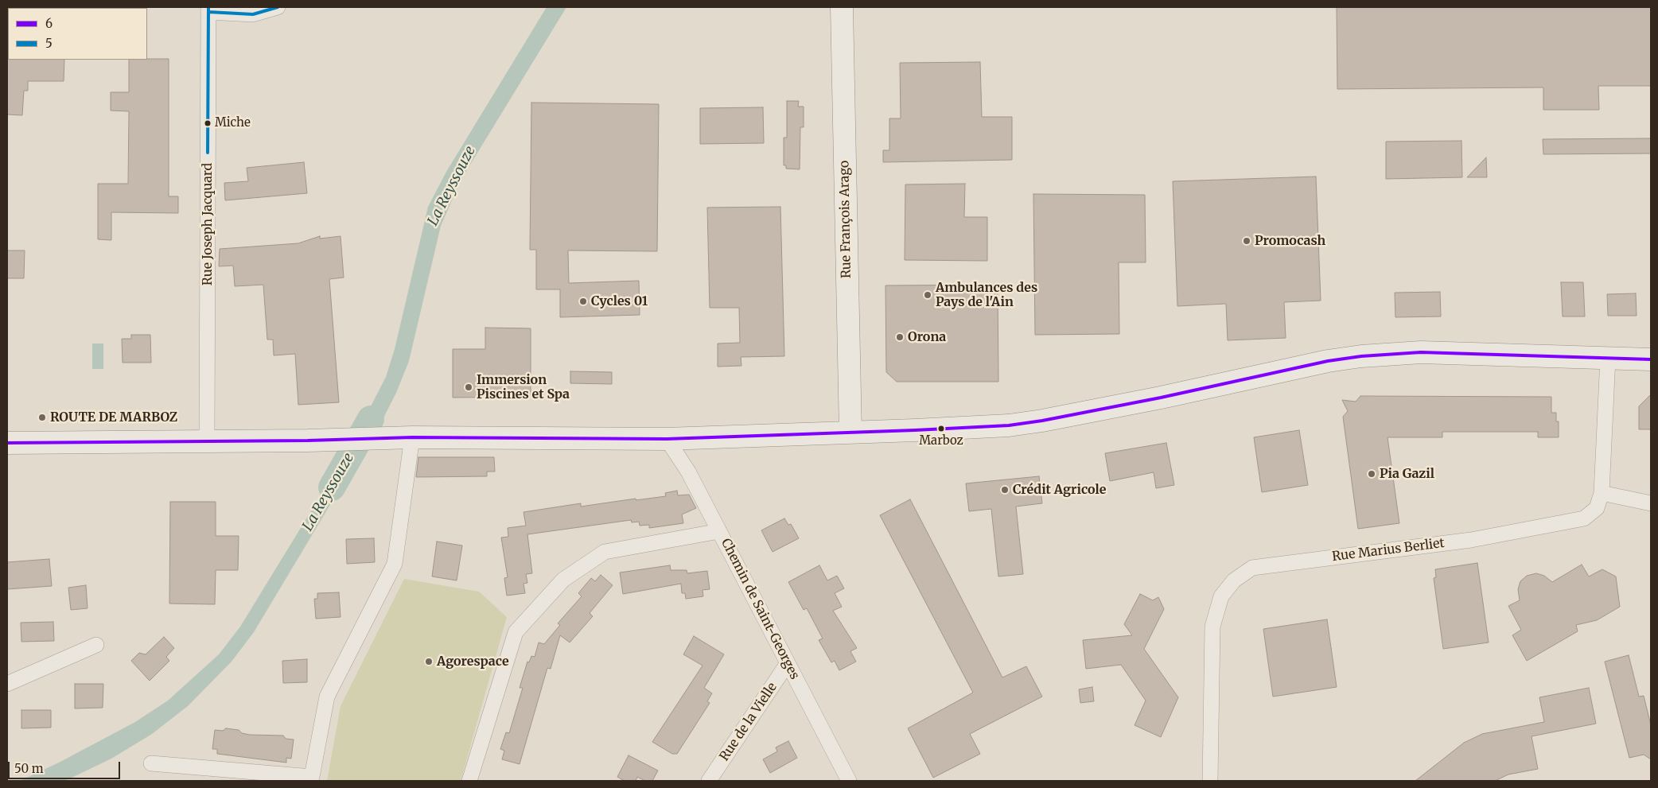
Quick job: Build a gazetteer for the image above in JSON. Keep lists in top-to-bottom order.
{
  "streets": {
    "main road": ["Rue François Arago"],
    "street": [
      "Rue Joseph Jacquard",
      "Rue Marius Berliet",
      "Chemin de Saint-Georges",
      "Rue de la Vielle"
    ]
  },
  "crossings": [
    ["Chemin de Saint-Georges", "Rue de la Vielle"]
  ],
  "water": ["La Reyssouze"],
  "places": [
    "Miche",
    "Promocash",
    "Ambulances des Pays de l'Ain",
    "Cycles 01",
    "Orona",
    "Immersion Piscines et Spa",
    "ROUTE DE MARBOZ",
    "Marboz",
    "Pia Gazil",
    "Crédit Agricole",
    "Agorespace"
  ],
  "lines": ["transit line 5", "transit line 6"],
  "legend": ["6", "5"],
  "scale_bar": "50 m"
}
